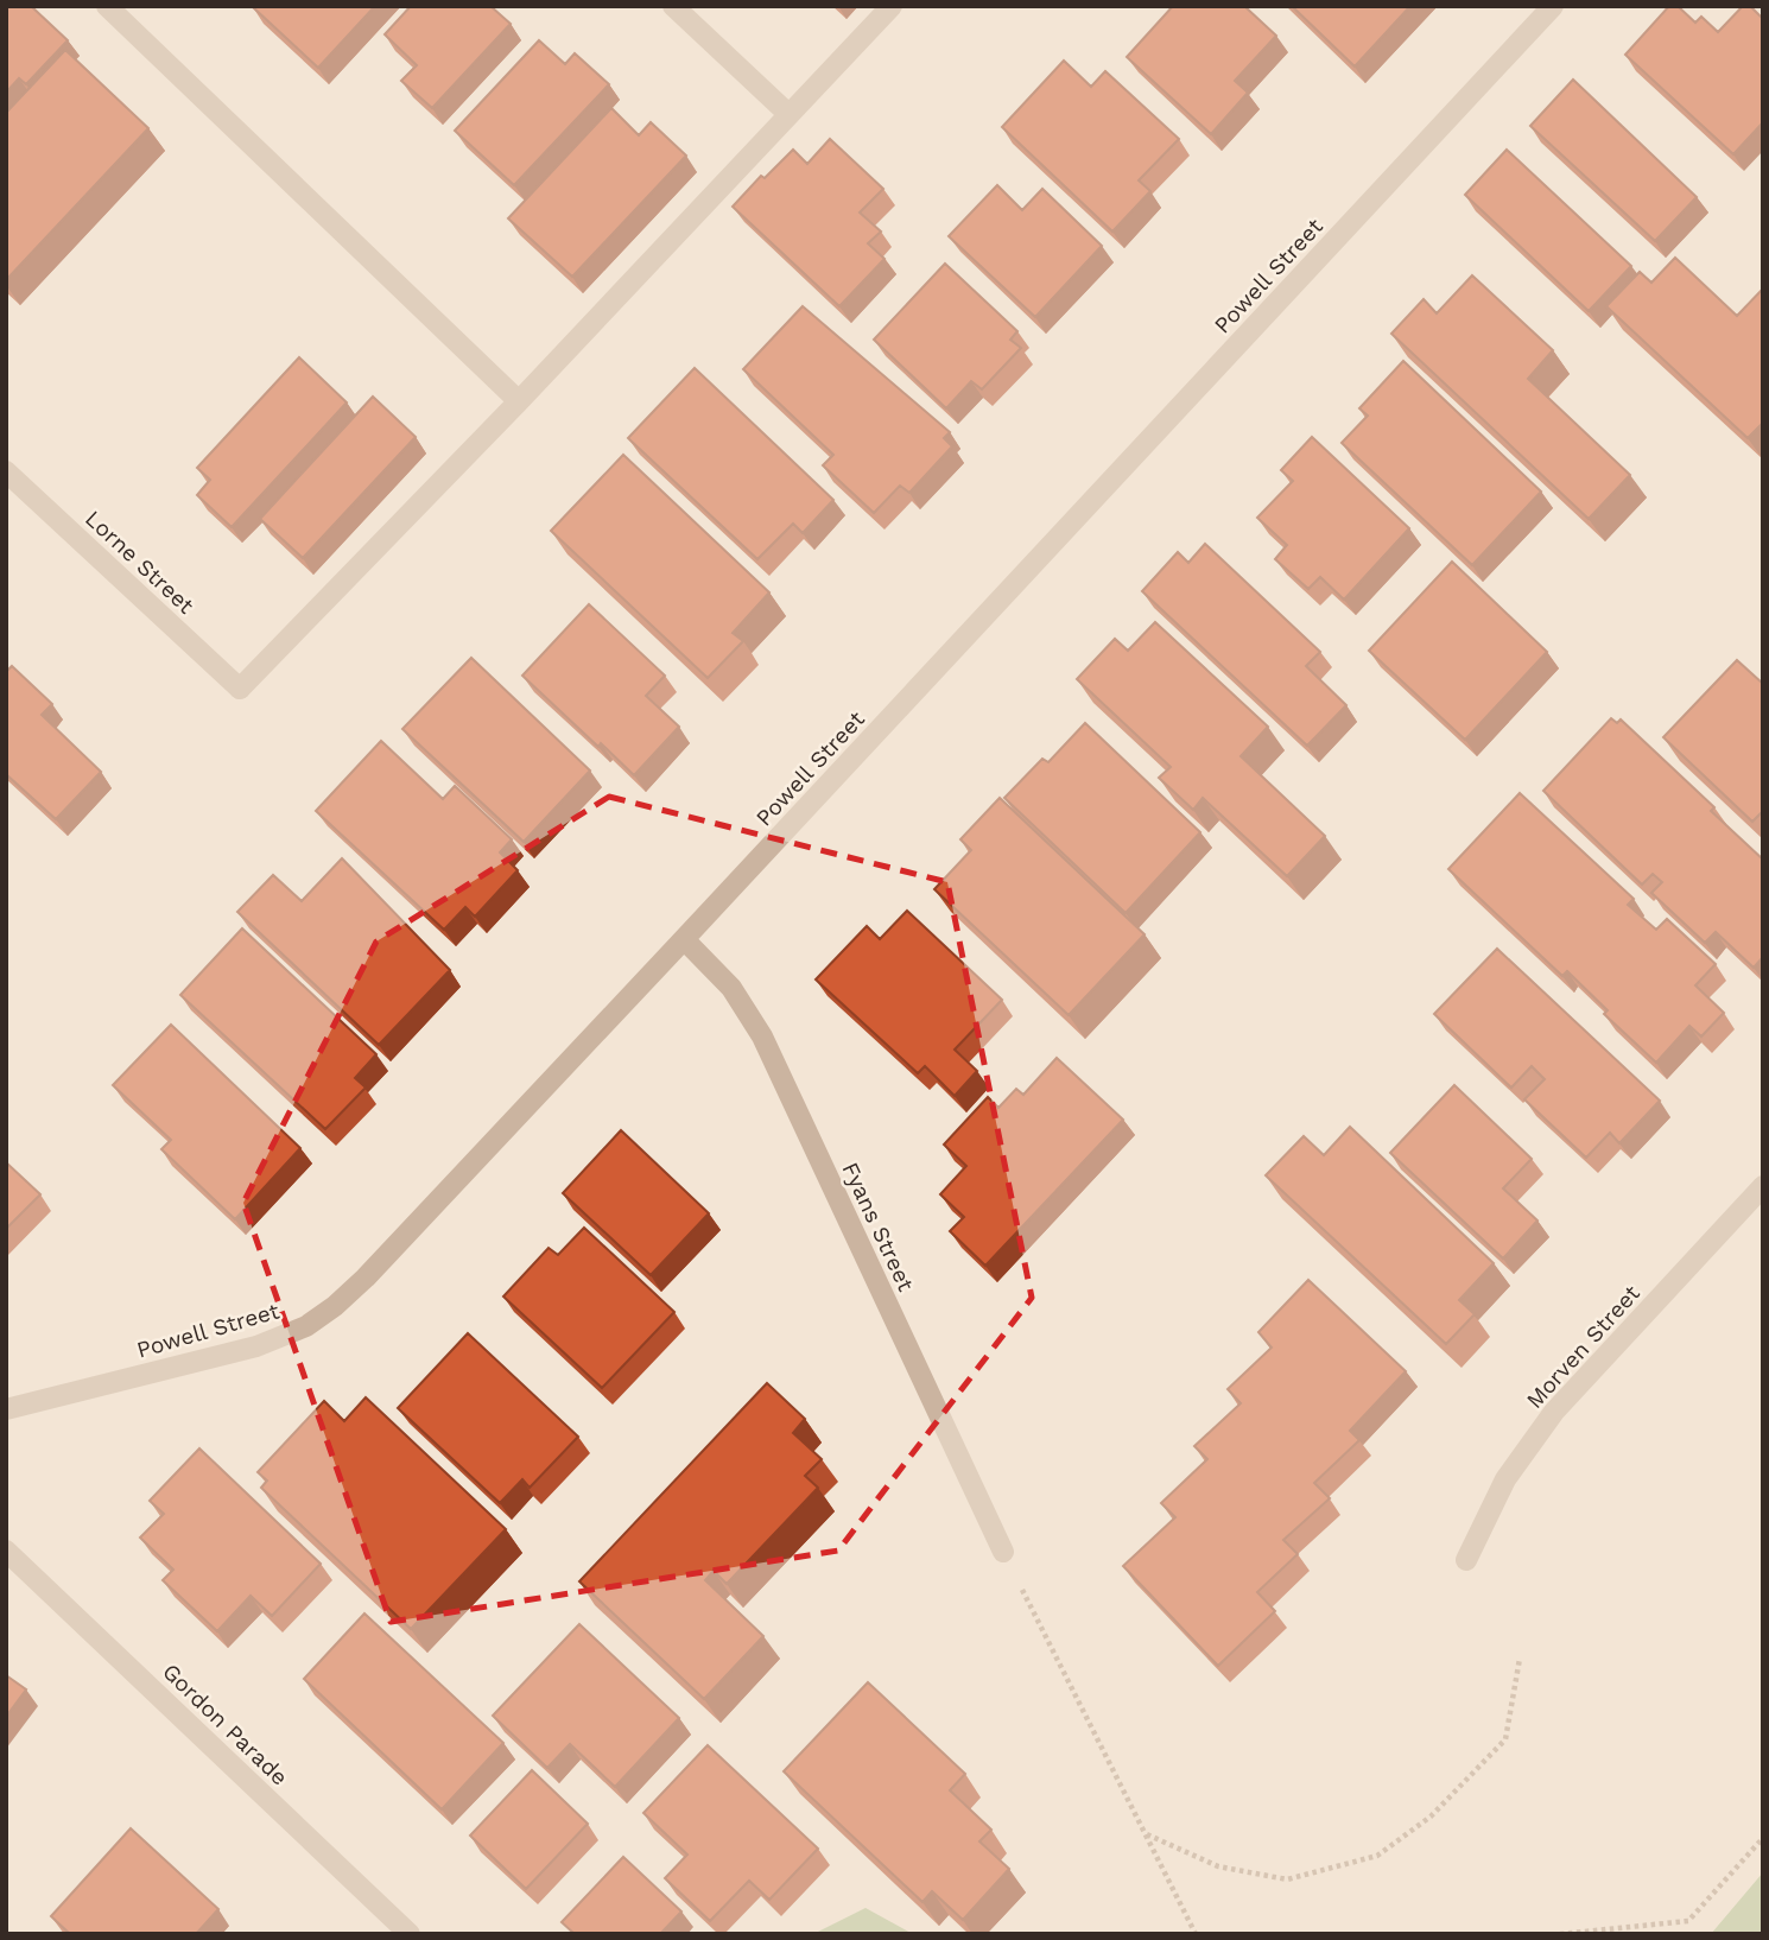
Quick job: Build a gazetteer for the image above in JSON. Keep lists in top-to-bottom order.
{
  "streets": {
    "street": [
      "Powell Street",
      "Lorne Street",
      "Fyans Street",
      "Morven Street",
      "Gordon Parade"
    ]
  },
  "crossings": [
    ["Powell Street", "Fyans Street"]
  ]
}
